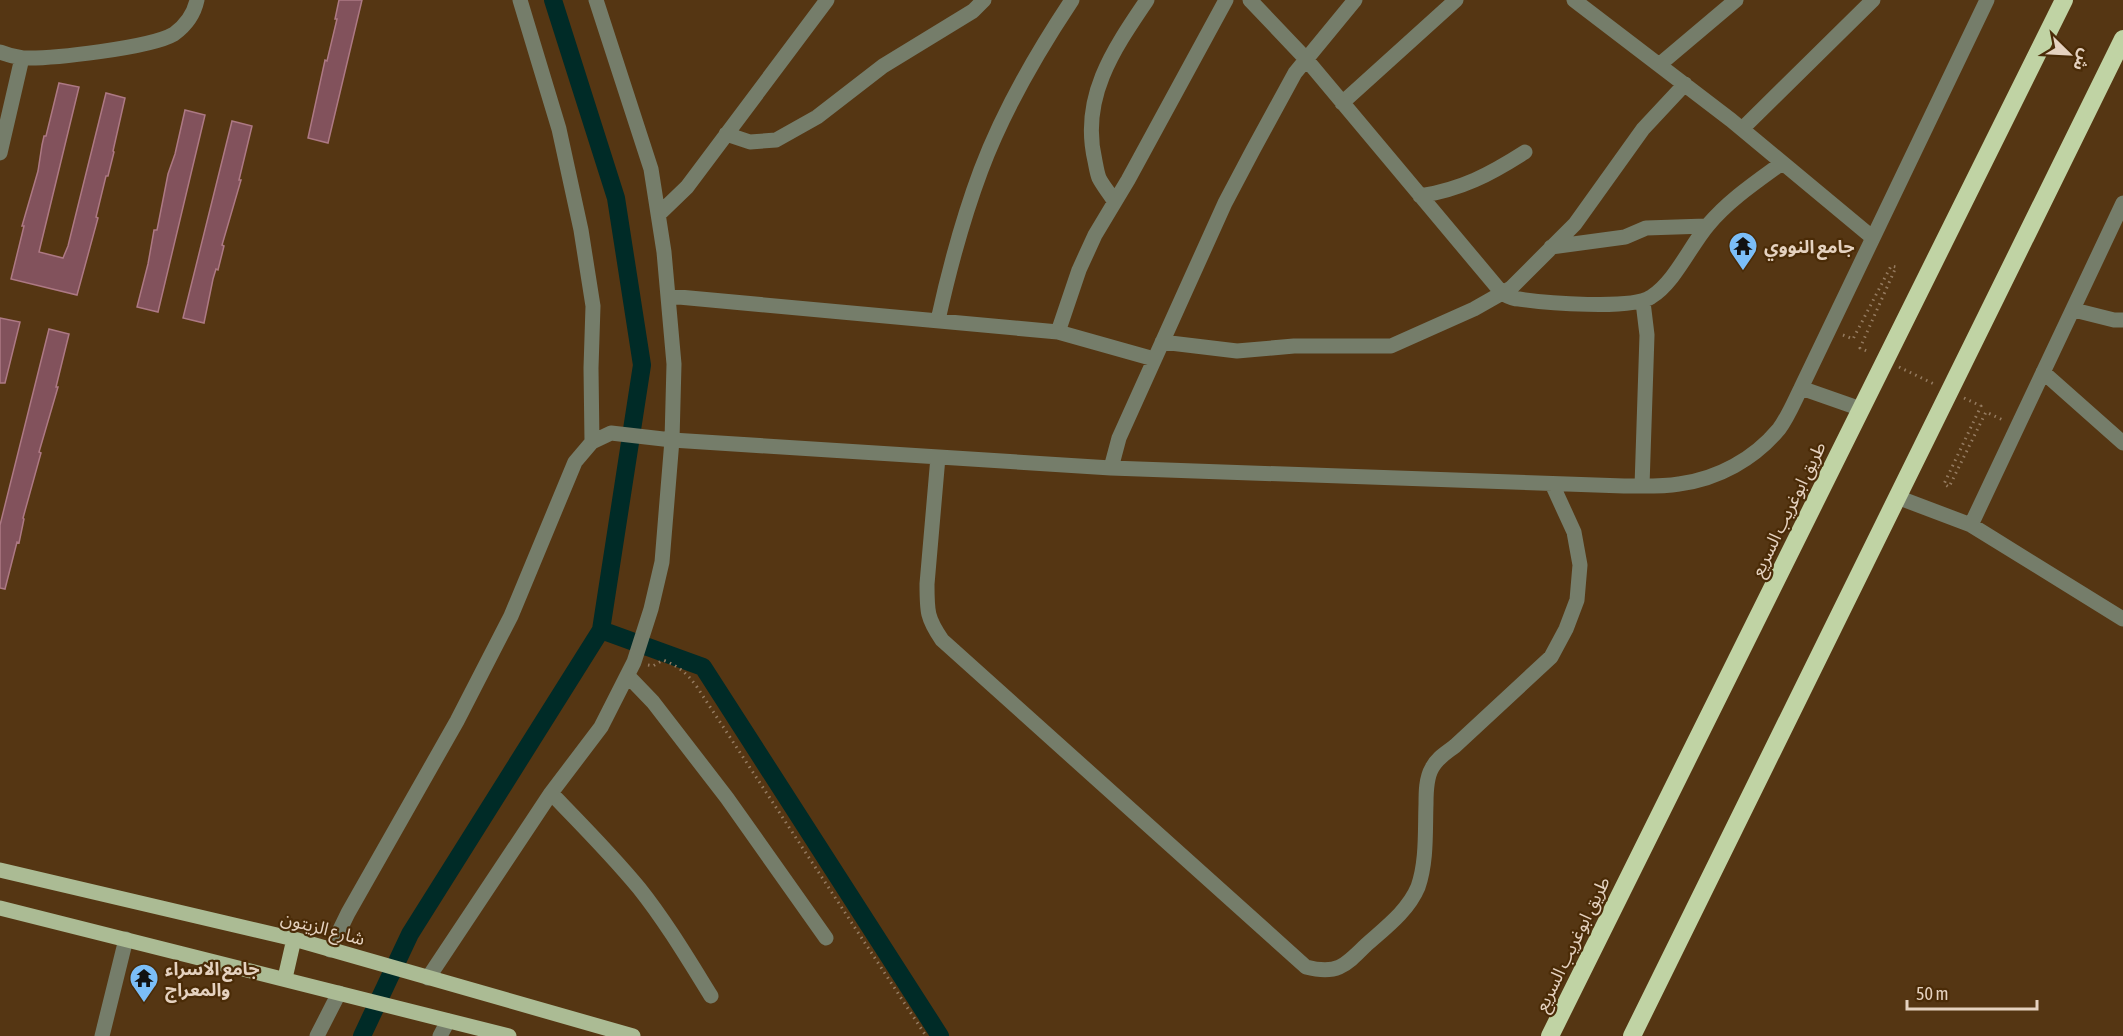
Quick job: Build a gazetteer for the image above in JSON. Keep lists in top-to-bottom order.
{
  "streets": {
    "highway": ["طريق ابوغريب السريع"],
    "main road": ["شارع الزيتون"]
  },
  "places": {
    "temple": ["جامع النووي", "جامع الاسراء والمعراج"]
  },
  "scale_bar": "50 m",
  "north": "bottom right"
}
